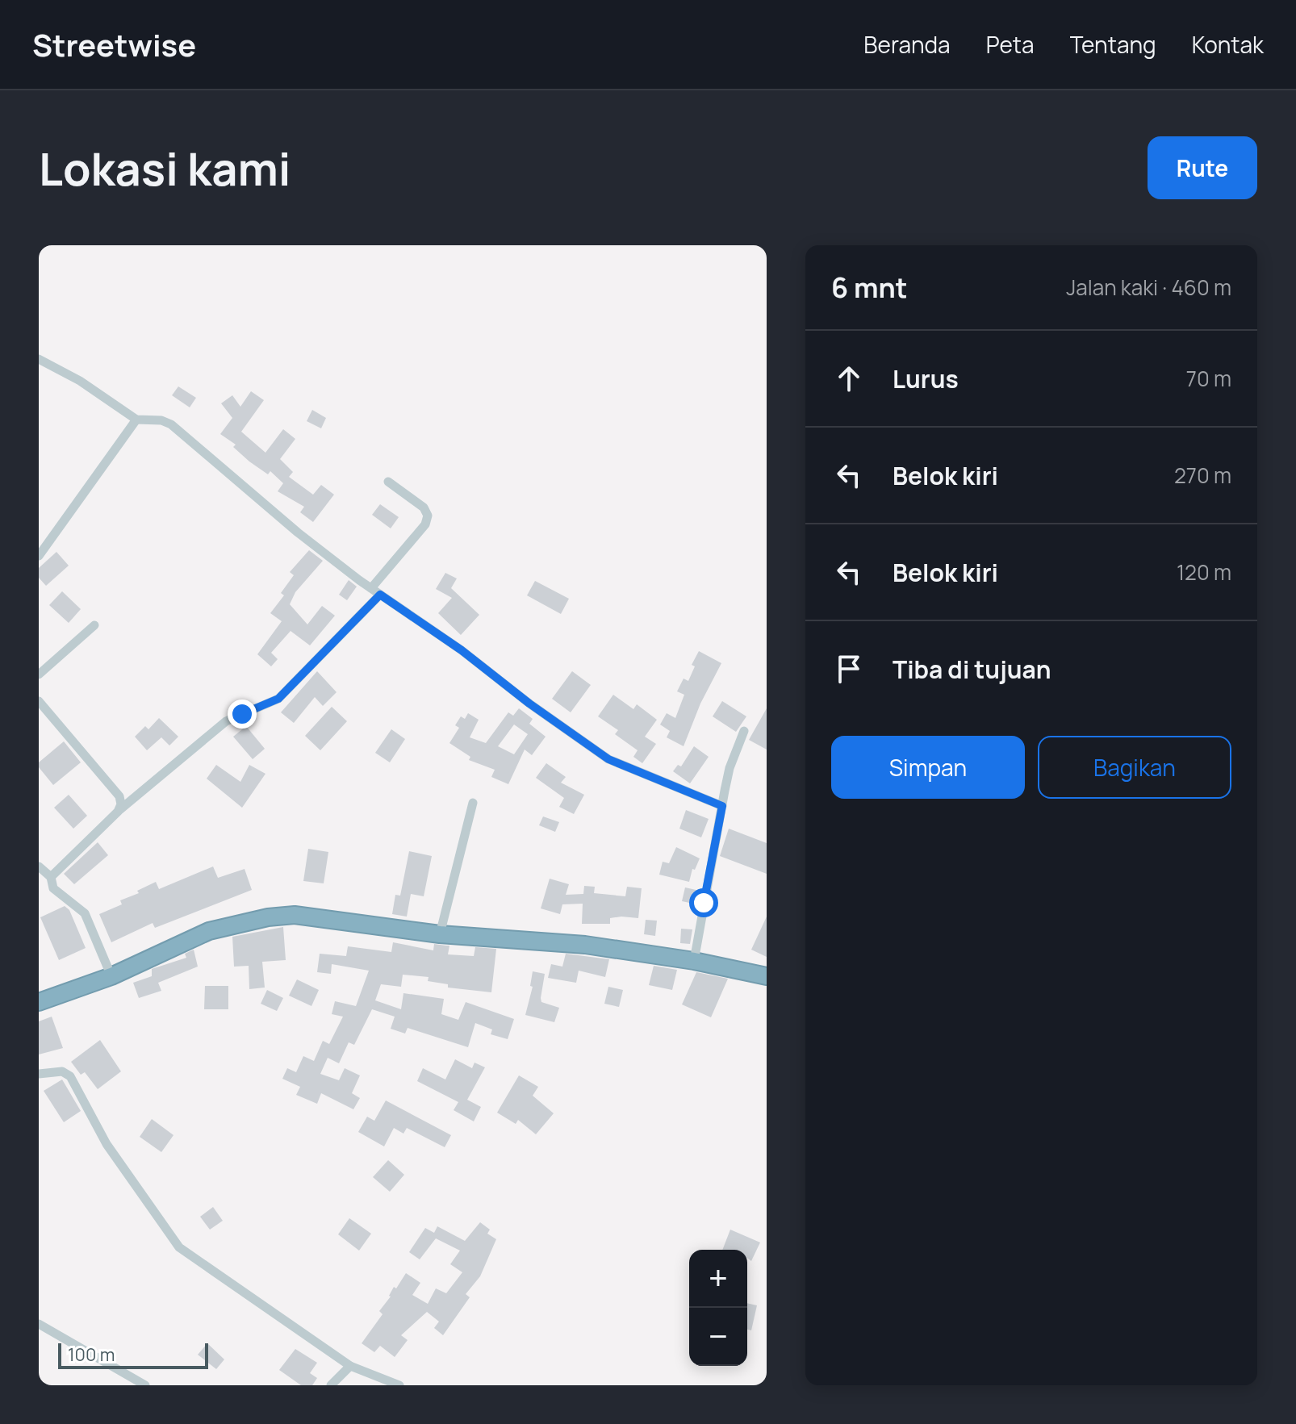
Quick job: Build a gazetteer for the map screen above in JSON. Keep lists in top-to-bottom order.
{
  "scale_bar": "100 m",
  "page": {
    "header": "Streetwise",
    "nav": [
      "Beranda",
      "Peta",
      "Tentang",
      "Kontak"
    ],
    "buttons": [
      "Rute",
      ["Simpan", "Bagikan"]
    ],
    "title": "Lokasi kami",
    "heading": ["6 mnt", "Jalan kaki · 460 m"],
    "list": [
      ["Lurus", "70 m"],
      ["Belok kiri", "270 m"],
      ["Belok kiri", "120 m"],
      "Tiba di tujuan"
    ],
    "map_buttons": ["+", "−"],
    "scale": "100 m"
  }
}
